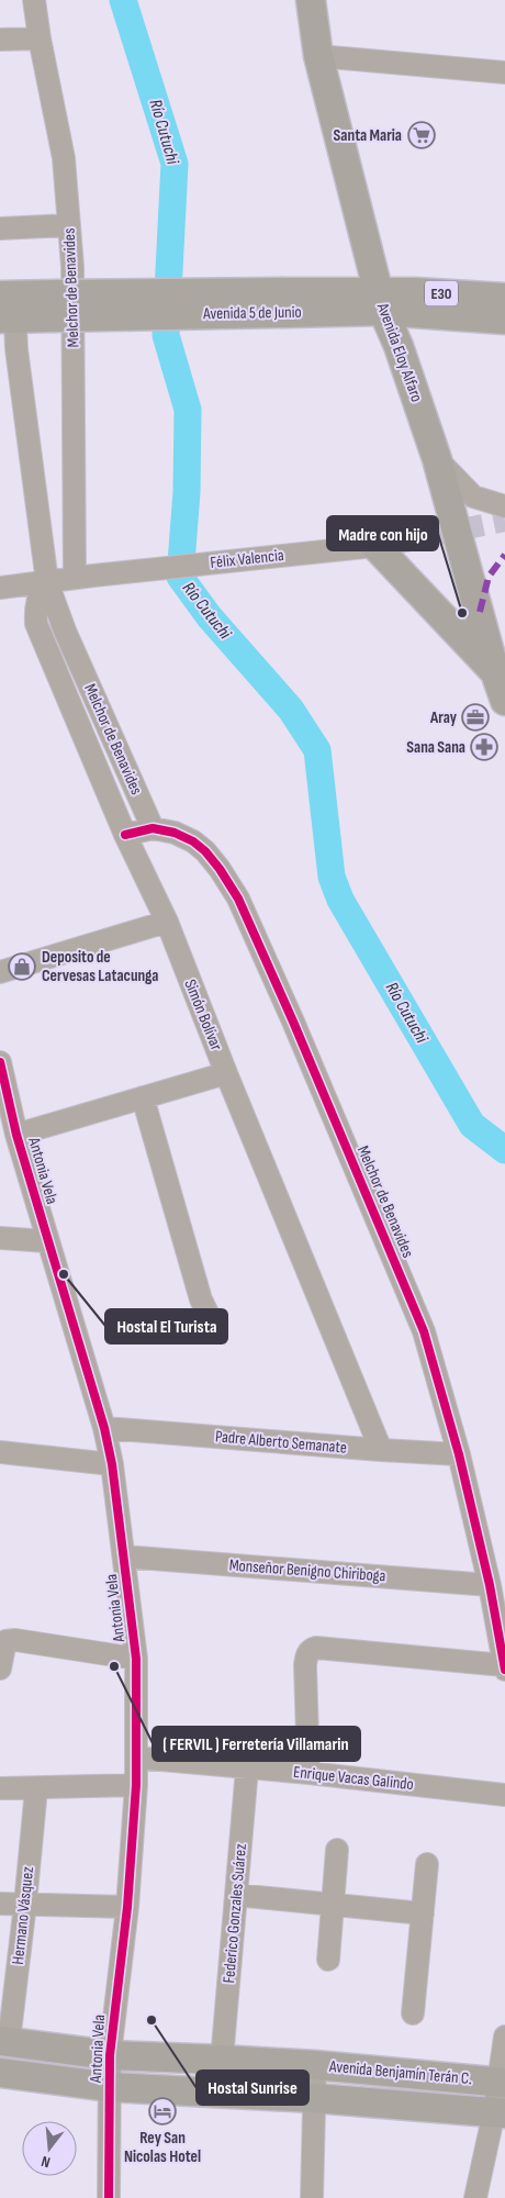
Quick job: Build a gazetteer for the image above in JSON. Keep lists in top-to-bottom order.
{
  "streets": {
    "main road": [
      "E30",
      "Avenida 5 de Junio",
      "Avenida Eloy Alfaro",
      "Avenida Benjamín Terán C."
    ],
    "street": [
      "Melchor de Benavides",
      "Félix Valencia",
      "Simón Bolívar",
      "Antonia Vela",
      "Padre Alberto Semanate",
      "Monseñor Benigno Chiriboga",
      "Enrique Vacas Galindo",
      "Federico Gonzales Suárez",
      "Hermano Vásquez"
    ]
  },
  "crossings": [
    ["Melchor de Benavides", "Avenida 5 de Junio"],
    ["Melchor de Benavides", "Félix Valencia"],
    ["Melchor de Benavides", "Simón Bolívar"],
    ["Melchor de Benavides", "Padre Alberto Semanate"],
    ["Melchor de Benavides", "Monseñor Benigno Chiriboga"],
    ["Avenida 5 de Junio", "Avenida Eloy Alfaro"],
    ["Félix Valencia", "Simón Bolívar"],
    ["Simón Bolívar", "Padre Alberto Semanate"],
    ["Antonia Vela", "Padre Alberto Semanate"],
    ["Antonia Vela", "Monseñor Benigno Chiriboga"],
    ["Antonia Vela", "Enrique Vacas Galindo"],
    ["Antonia Vela", "Avenida Benjamín Terán C."],
    ["Enrique Vacas Galindo", "Federico Gonzales Suárez"],
    ["Federico Gonzales Suárez", "Avenida Benjamín Terán C."],
    ["Hermano Vásquez", "Avenida Benjamín Terán C."]
  ],
  "water": ["Río Cutuchi"],
  "places": {
    "supermarket": ["Santa Maria"],
    "other": [
      "Madre con hijo",
      "Hostal El Turista",
      "( FERVIL ) Ferretería Villamarin",
      "Hostal Sunrise"
    ],
    "office": ["Aray"],
    "pharmacy": ["Sana Sana"],
    "shop": ["Deposito de Cervesas Latacunga"],
    "hotel": ["Rey San Nicolas Hotel"]
  },
  "north": "bottom"
}
